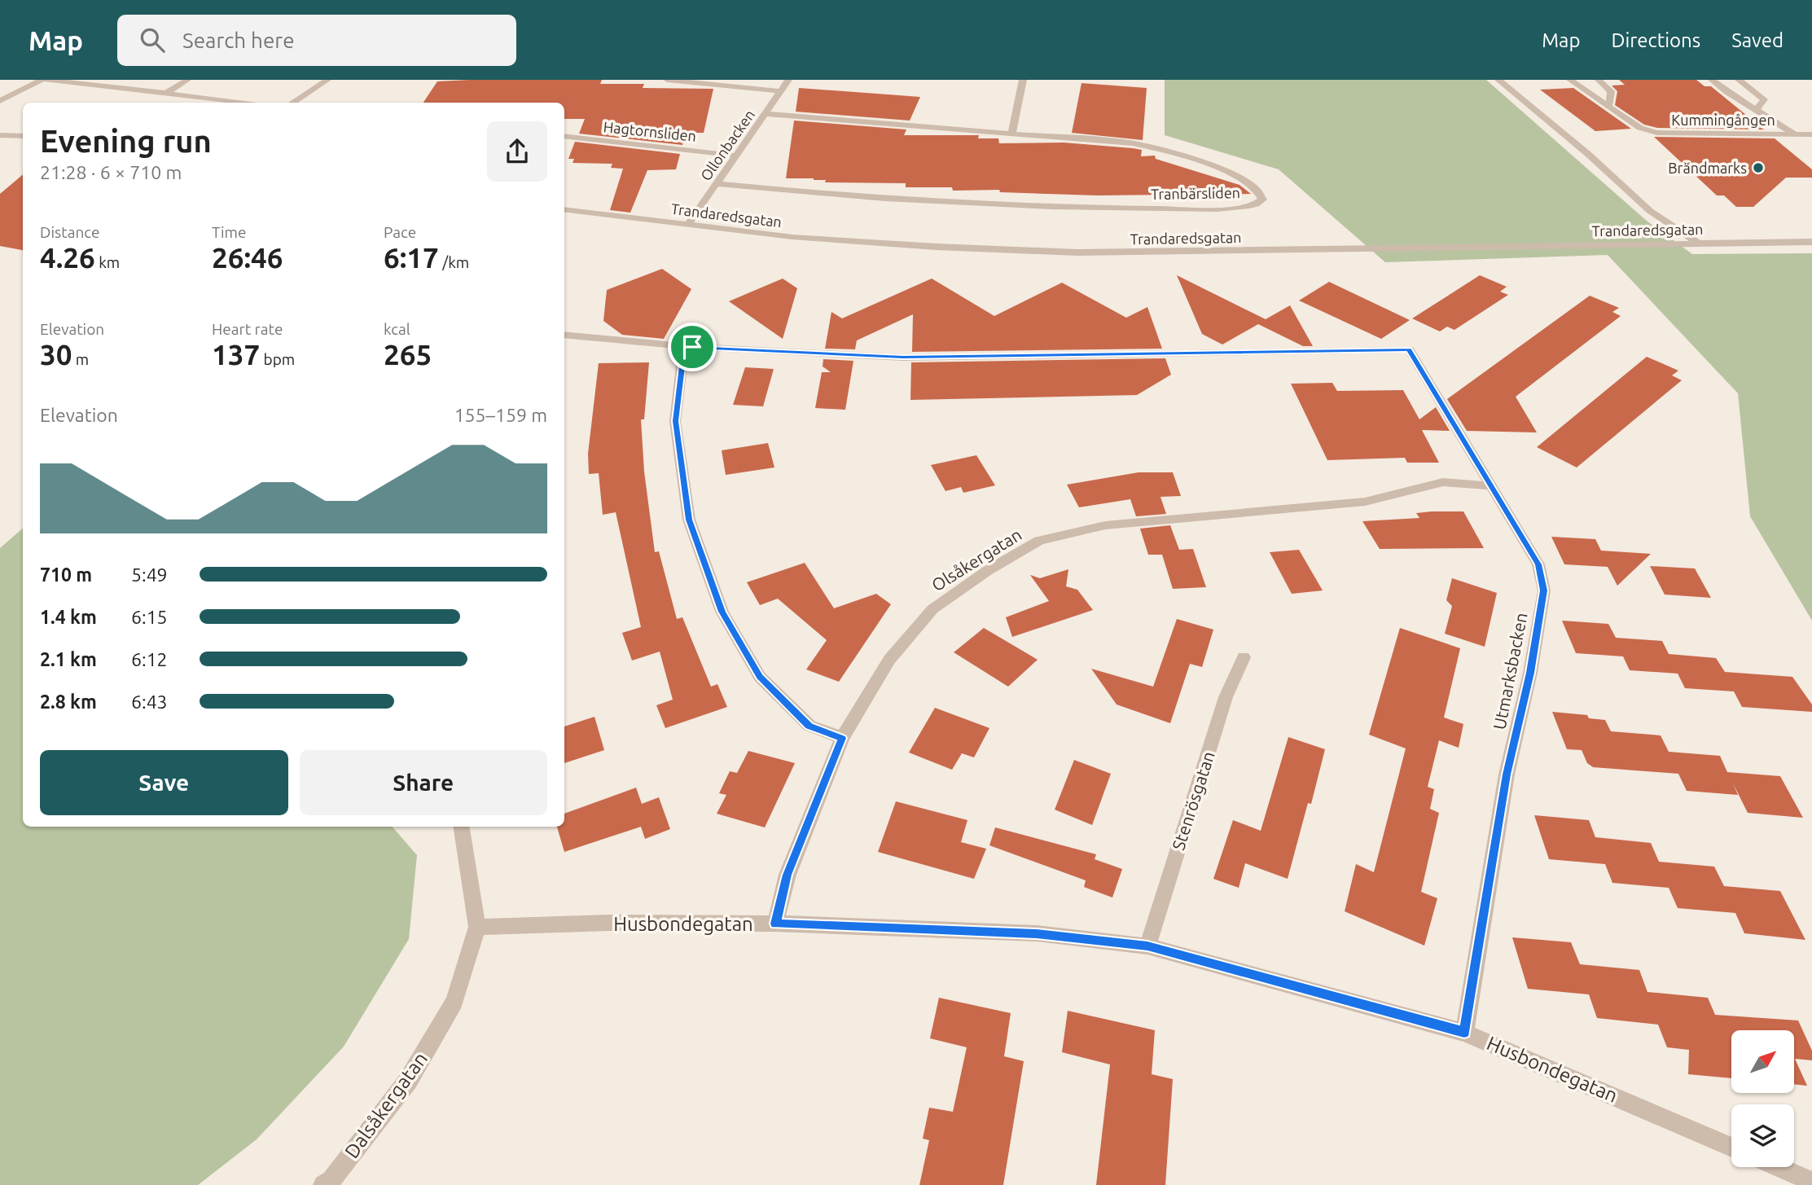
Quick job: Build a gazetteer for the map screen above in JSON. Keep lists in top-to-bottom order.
{
  "streets": {
    "street": [
      "Kummingången",
      "Hagtornsliden",
      "Ollonbacken",
      "Tranbärsliden",
      "Trandaredsgatan",
      "Olsåkergatan",
      "Utmarksbacken",
      "Stenrösgatan",
      "Husbondegatan",
      "Dalsåkergatan"
    ]
  },
  "crossings": [
    ["Hagtornsliden", "Ollonbacken"],
    ["Ollonbacken", "Tranbärsliden"],
    ["Ollonbacken", "Trandaredsgatan"],
    ["Olsåkergatan", "Utmarksbacken"],
    ["Olsåkergatan", "Husbondegatan"],
    ["Utmarksbacken", "Husbondegatan"],
    ["Stenrösgatan", "Husbondegatan"],
    ["Husbondegatan", "Dalsåkergatan"]
  ],
  "places": ["Brändmarks"],
  "north": "top right",
  "page": {
    "header": "Map",
    "search": "Search here",
    "nav": ["Map", "Directions", "Saved"],
    "heading": ["Evening run", "21:28 · 6 × 710 m"],
    "stats": [
      ["Distance", "4.26 km"],
      ["Time", "26:46"],
      ["Pace", "6:17 /km"],
      ["Elevation", "30 m"],
      ["Heart rate", "137 bpm"],
      ["kcal", "265"]
    ],
    "chart": ["Elevation", "155–159 m"],
    "list": [
      {
        "name": "710 m",
        "note": "5:49"
      },
      {
        "name": "1.4 km",
        "note": "6:15"
      },
      {
        "name": "2.1 km",
        "note": "6:12"
      },
      {
        "name": "2.8 km",
        "note": "6:43"
      }
    ],
    "buttons": ["Save", "Share"]
  }
}
